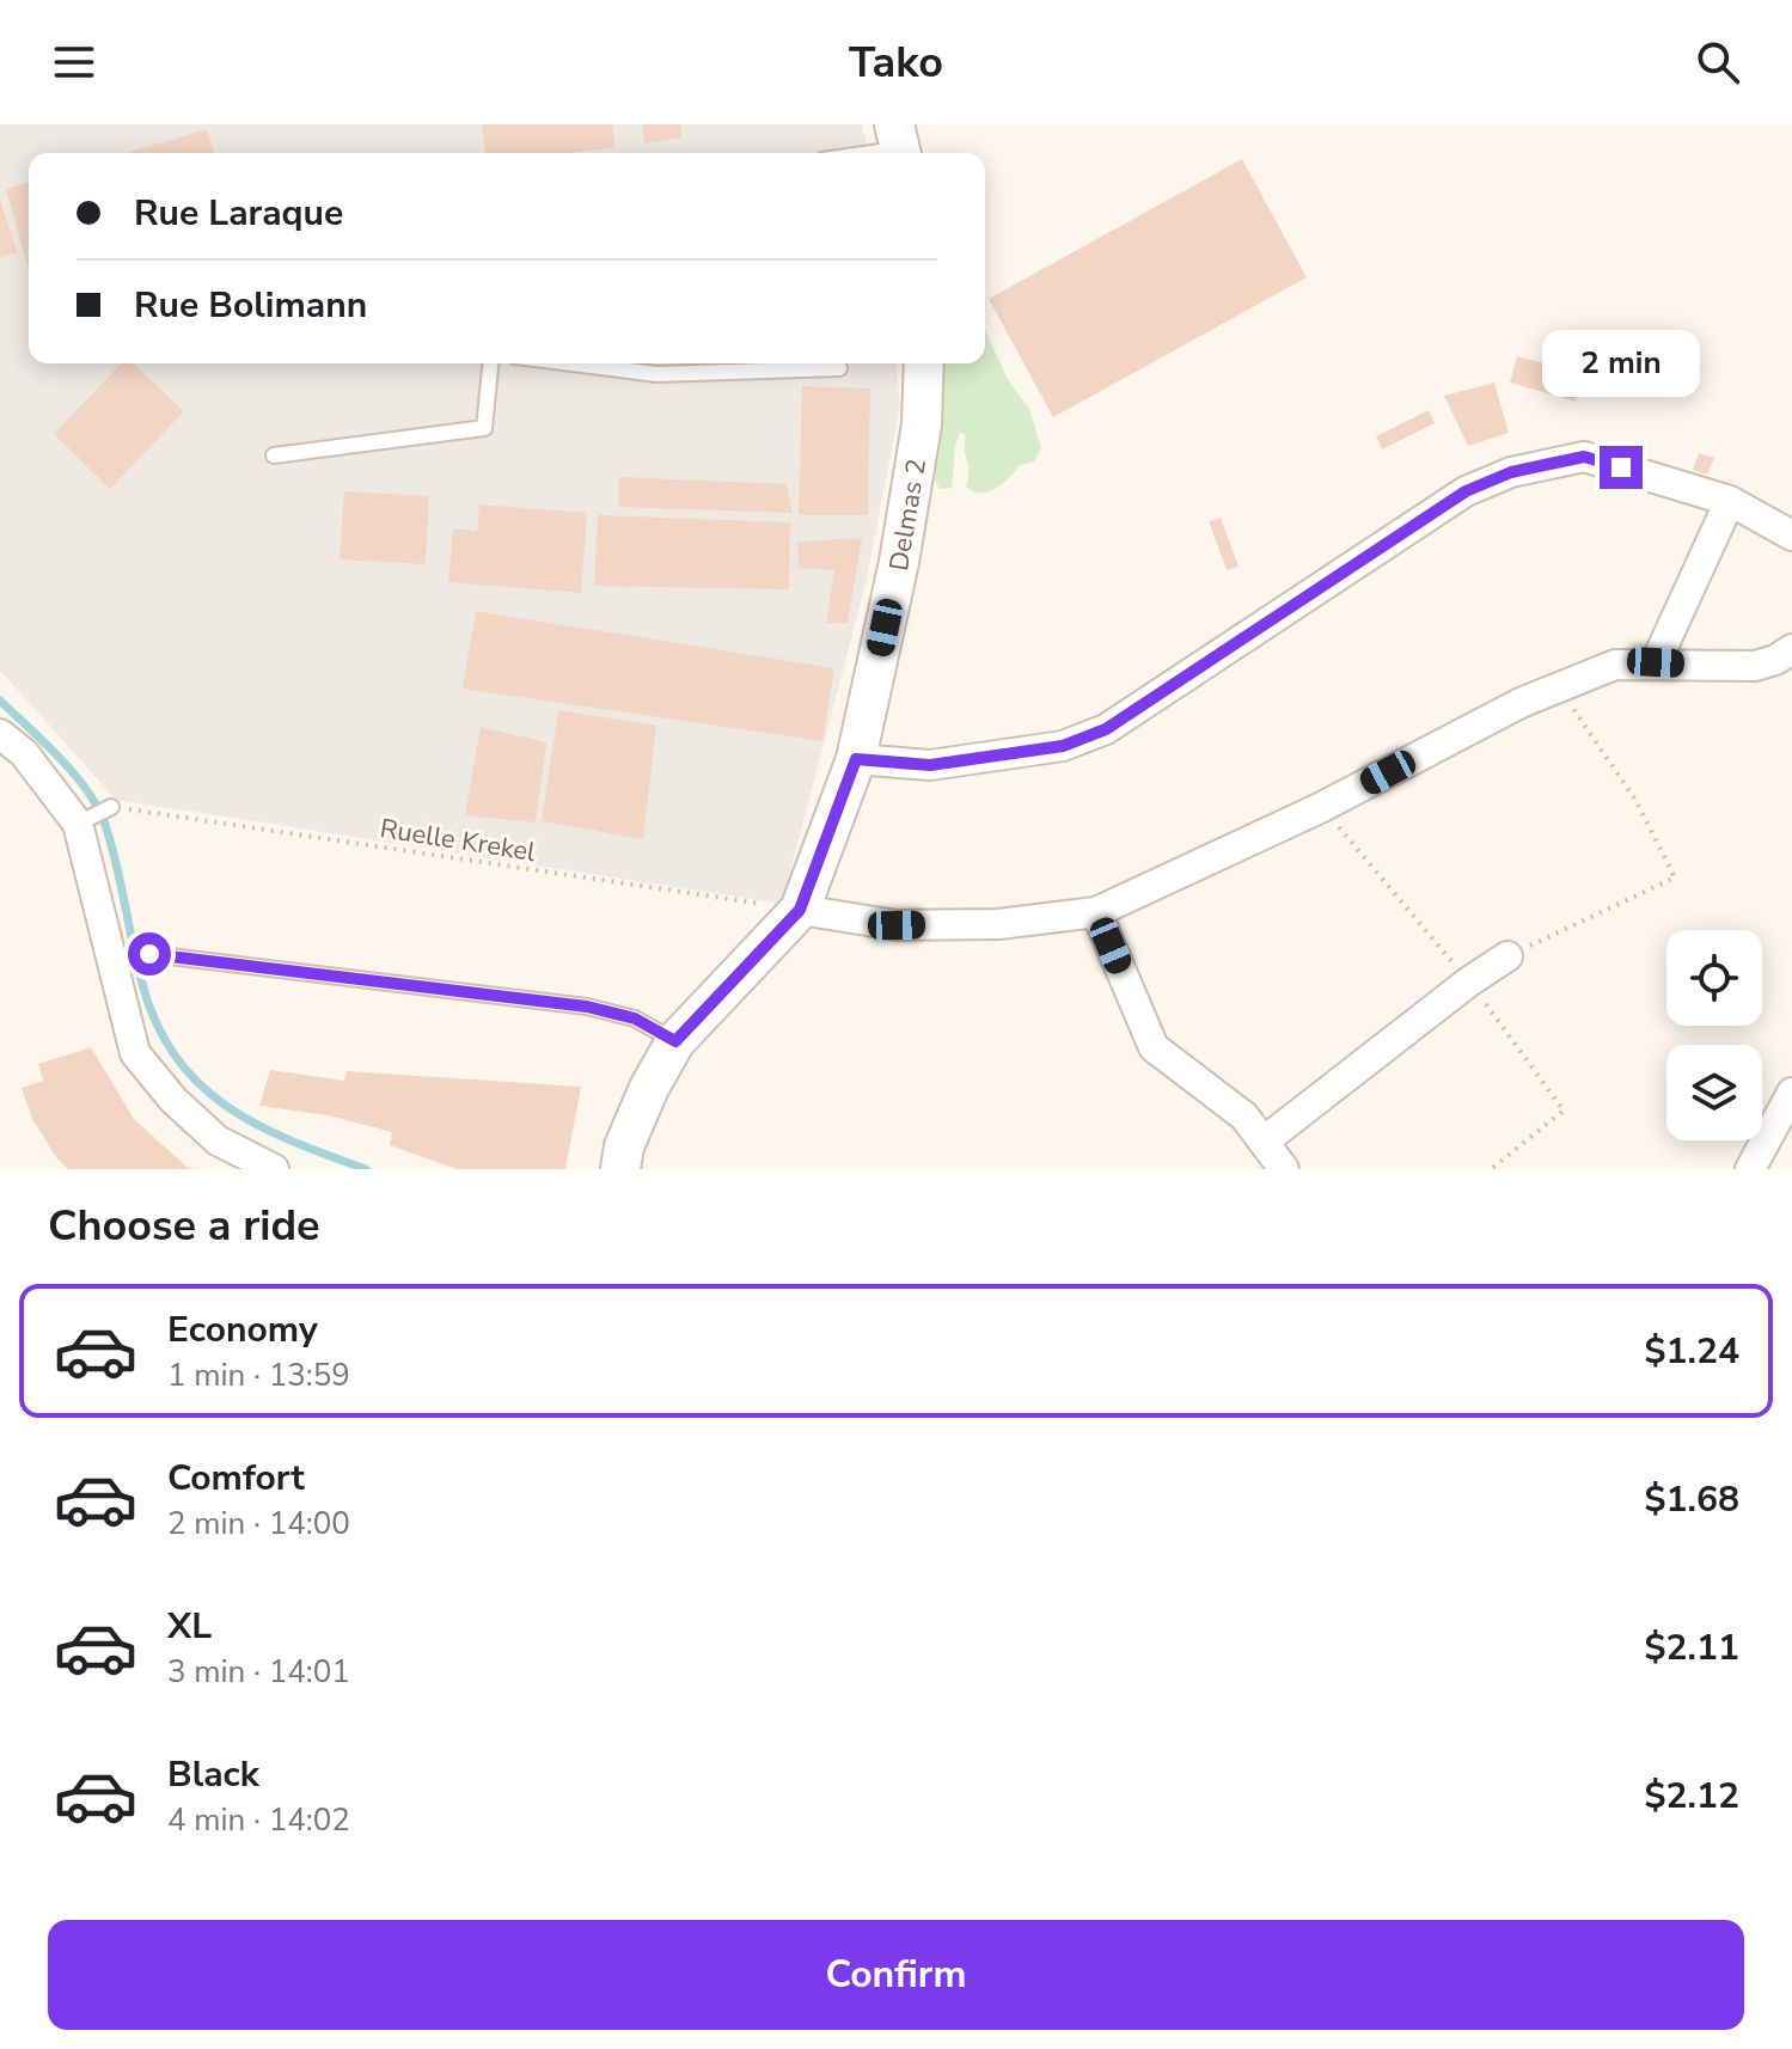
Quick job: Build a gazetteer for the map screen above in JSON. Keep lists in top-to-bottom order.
{
  "streets": {
    "street": ["Delmas 2"],
    "path": ["Ruelle Krekel"]
  },
  "crossings": [
    ["Delmas 2", "Ruelle Krekel"]
  ],
  "page": {
    "header": "Tako",
    "banner": ["Rue Laraque", "Rue Bolimann"],
    "bubble": "2 min",
    "heading": "Choose a ride",
    "list": [
      {
        "name": "Economy",
        "note": "1 min · 13:59",
        "value": "$1.24"
      },
      {
        "name": "Comfort",
        "note": "2 min · 14:00",
        "value": "$1.68"
      },
      {
        "name": "XL",
        "note": "3 min · 14:01",
        "value": "$2.11"
      },
      {
        "name": "Black",
        "note": "4 min · 14:02",
        "value": "$2.12"
      }
    ],
    "buttons": "Confirm"
  }
}
